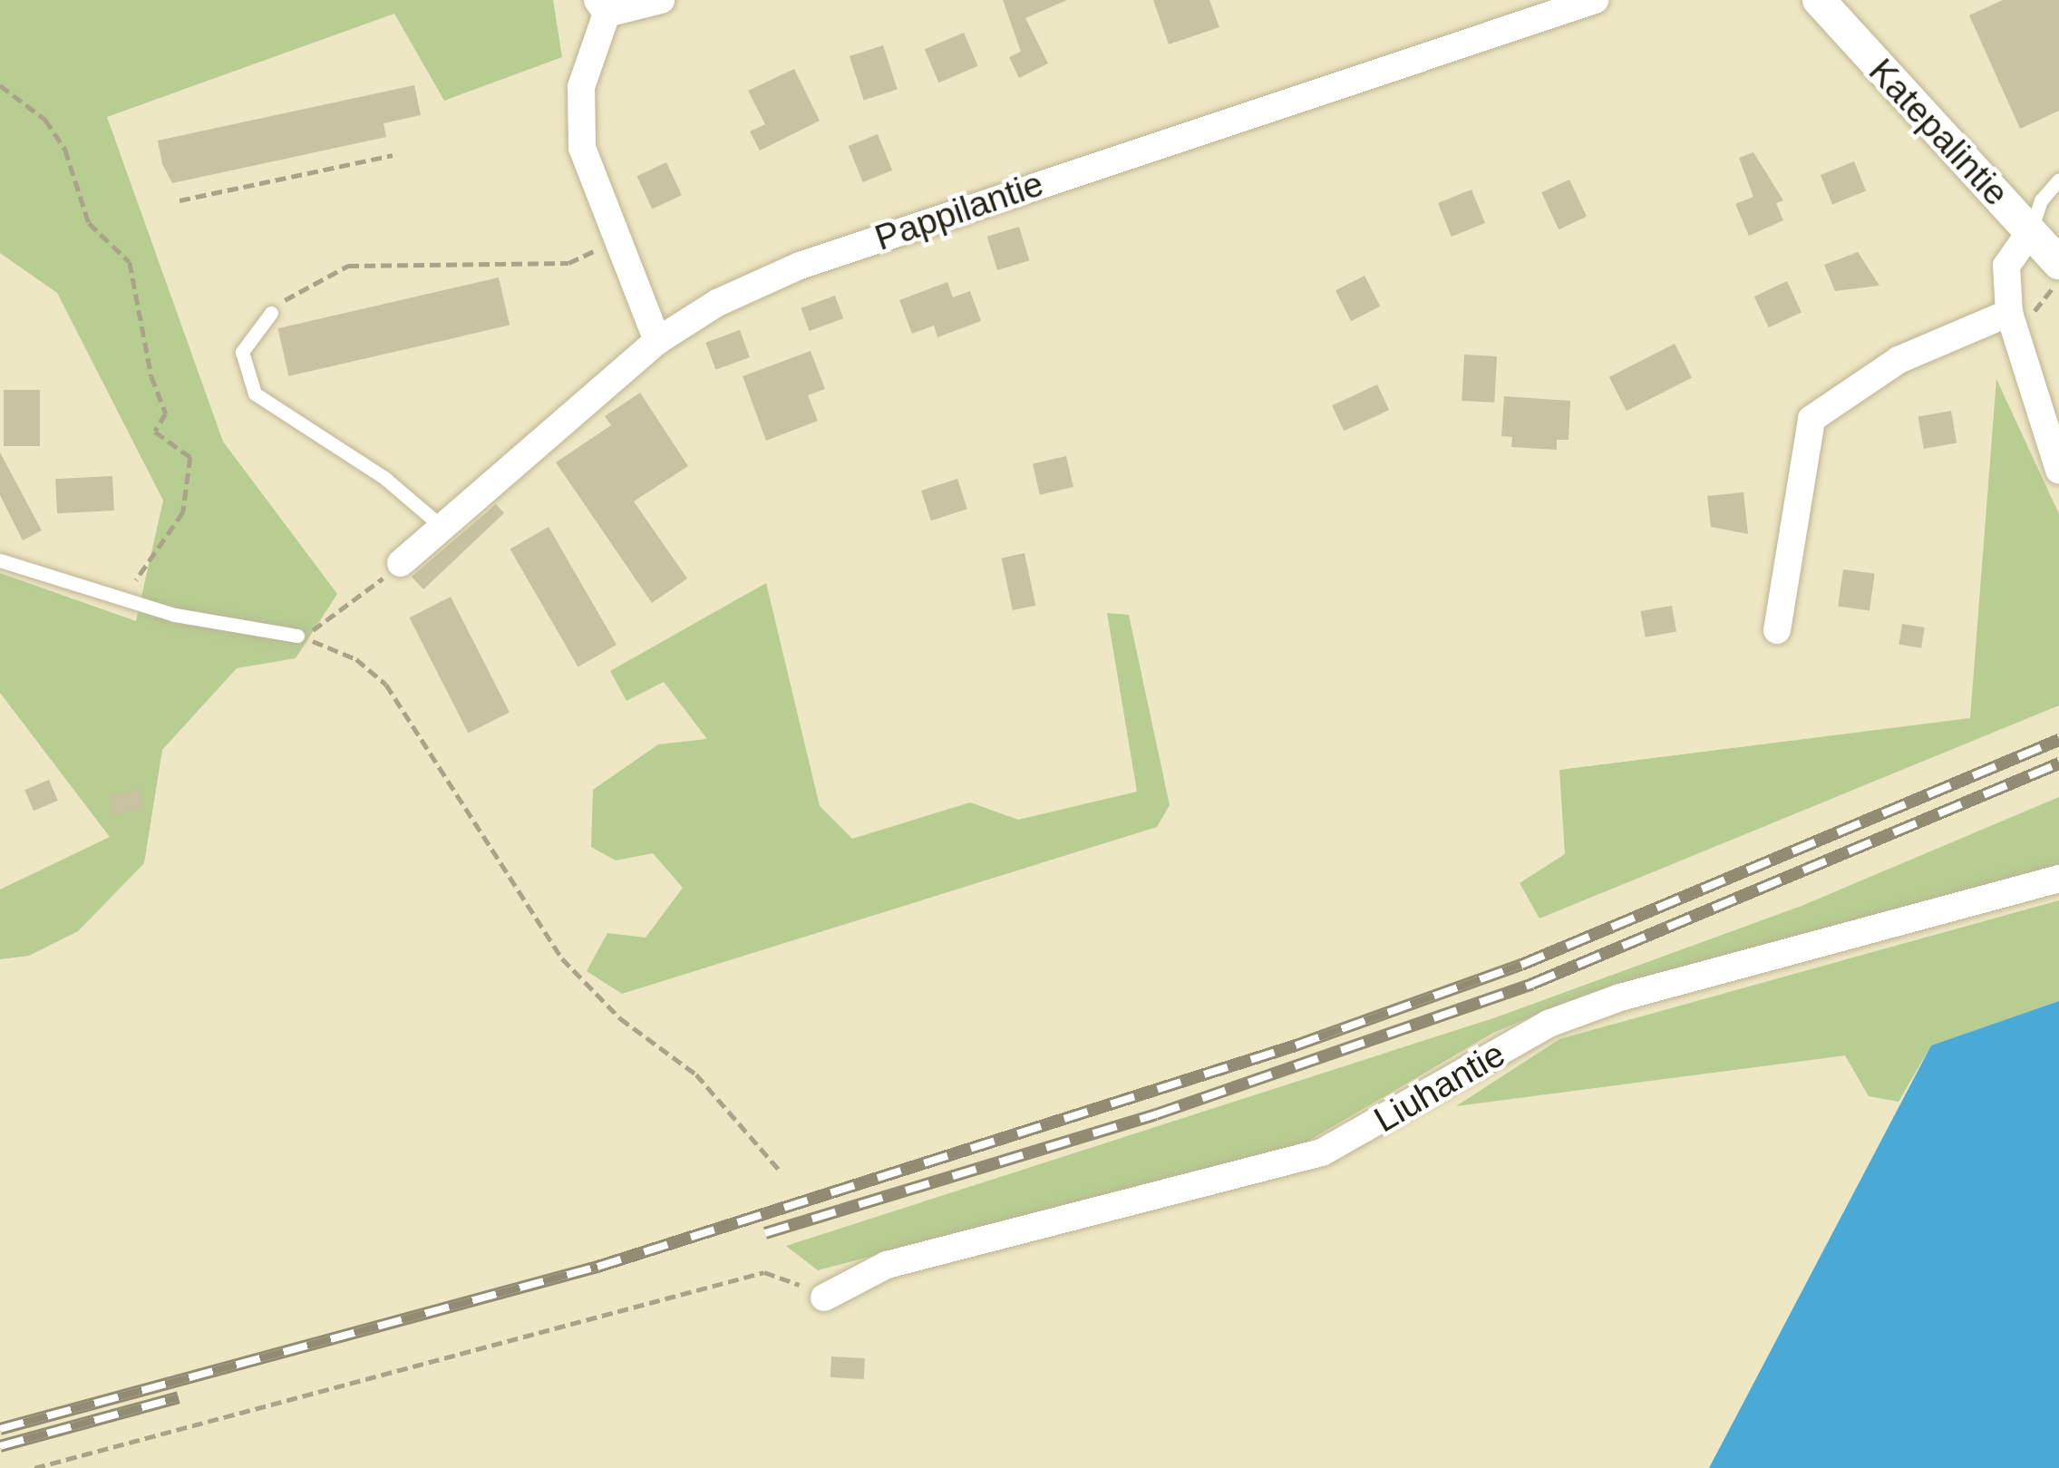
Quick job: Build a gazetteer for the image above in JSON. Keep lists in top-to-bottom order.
{
  "streets": {
    "street": ["Katepalintie", "Pappilantie", "Liuhantie"]
  }
}
